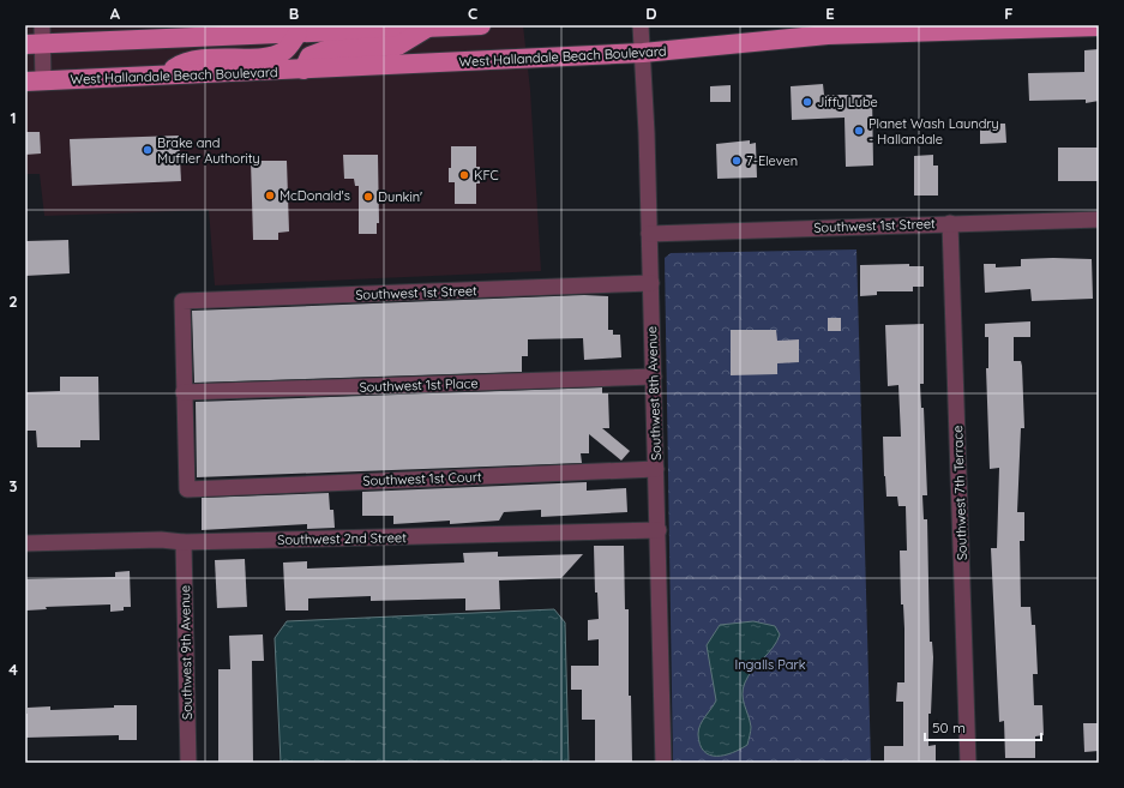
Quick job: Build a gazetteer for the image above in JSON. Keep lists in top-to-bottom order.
{
  "streets": {
    "main road": ["West Hallandale Beach Boulevard"],
    "street": [
      "Southwest 1st Street",
      "Southwest 1st Place",
      "Southwest 8th Avenue",
      "Southwest 1st Court",
      "Southwest 7th Terrace",
      "Southwest 2nd Street",
      "Southwest 9th Avenue"
    ]
  },
  "crossings": [
    ["West Hallandale Beach Boulevard", "Southwest 8th Avenue"],
    ["Southwest 1st Street", "Southwest 1st Place"],
    ["Southwest 1st Street", "Southwest 8th Avenue"],
    ["Southwest 1st Street", "Southwest 1st Court"],
    ["Southwest 1st Street", "Southwest 7th Terrace"],
    ["Southwest 1st Place", "Southwest 8th Avenue"],
    ["Southwest 1st Place", "Southwest 1st Court"],
    ["Southwest 8th Avenue", "Southwest 1st Court"],
    ["Southwest 8th Avenue", "Southwest 2nd Street"],
    ["Southwest 2nd Street", "Southwest 9th Avenue"]
  ],
  "parks": ["Ingalls Park"],
  "places": [
    "Jiffy Lube",
    "Planet Wash Laundry - Hallandale",
    "Brake and Muffler Authority",
    "7-Eleven",
    "KFC",
    "McDonald's",
    "Dunkin'"
  ],
  "scale_bar": "50 m",
  "grid": {
    "columns": [
      "A",
      "B",
      "C",
      "D",
      "E",
      "F"
    ],
    "rows": [
      "1",
      "2",
      "3",
      "4"
    ]
  }
}
